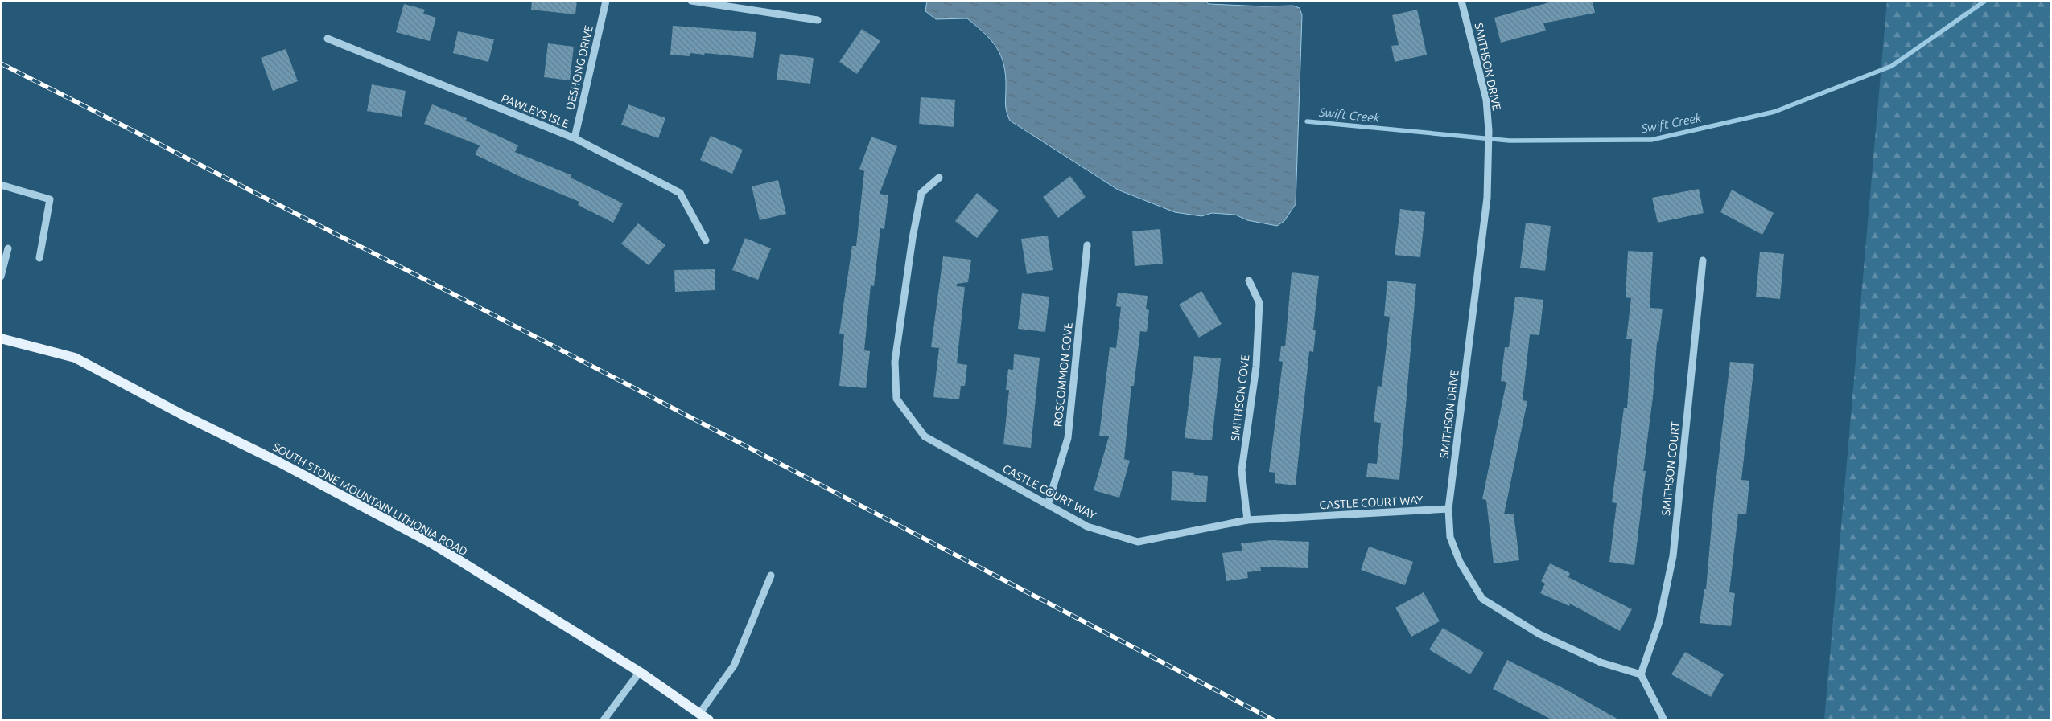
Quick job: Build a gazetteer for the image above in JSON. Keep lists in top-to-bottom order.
{
  "streets": {
    "main road": ["SOUTH STONE MOUNTAIN LITHONIA ROAD"],
    "street": [
      "SMITHSON DRIVE",
      "DESHONG DRIVE",
      "PAWLEYS ISLE",
      "ROSCOMMON COVE",
      "SMITHSON COVE",
      "SMITHSON COURT",
      "CASTLE COURT WAY"
    ]
  },
  "crossings": [
    ["SMITHSON DRIVE", "SMITHSON COURT"],
    ["SMITHSON DRIVE", "CASTLE COURT WAY"],
    ["DESHONG DRIVE", "PAWLEYS ISLE"],
    ["ROSCOMMON COVE", "CASTLE COURT WAY"],
    ["SMITHSON COVE", "CASTLE COURT WAY"]
  ],
  "water": ["Swift Creek"]
}
